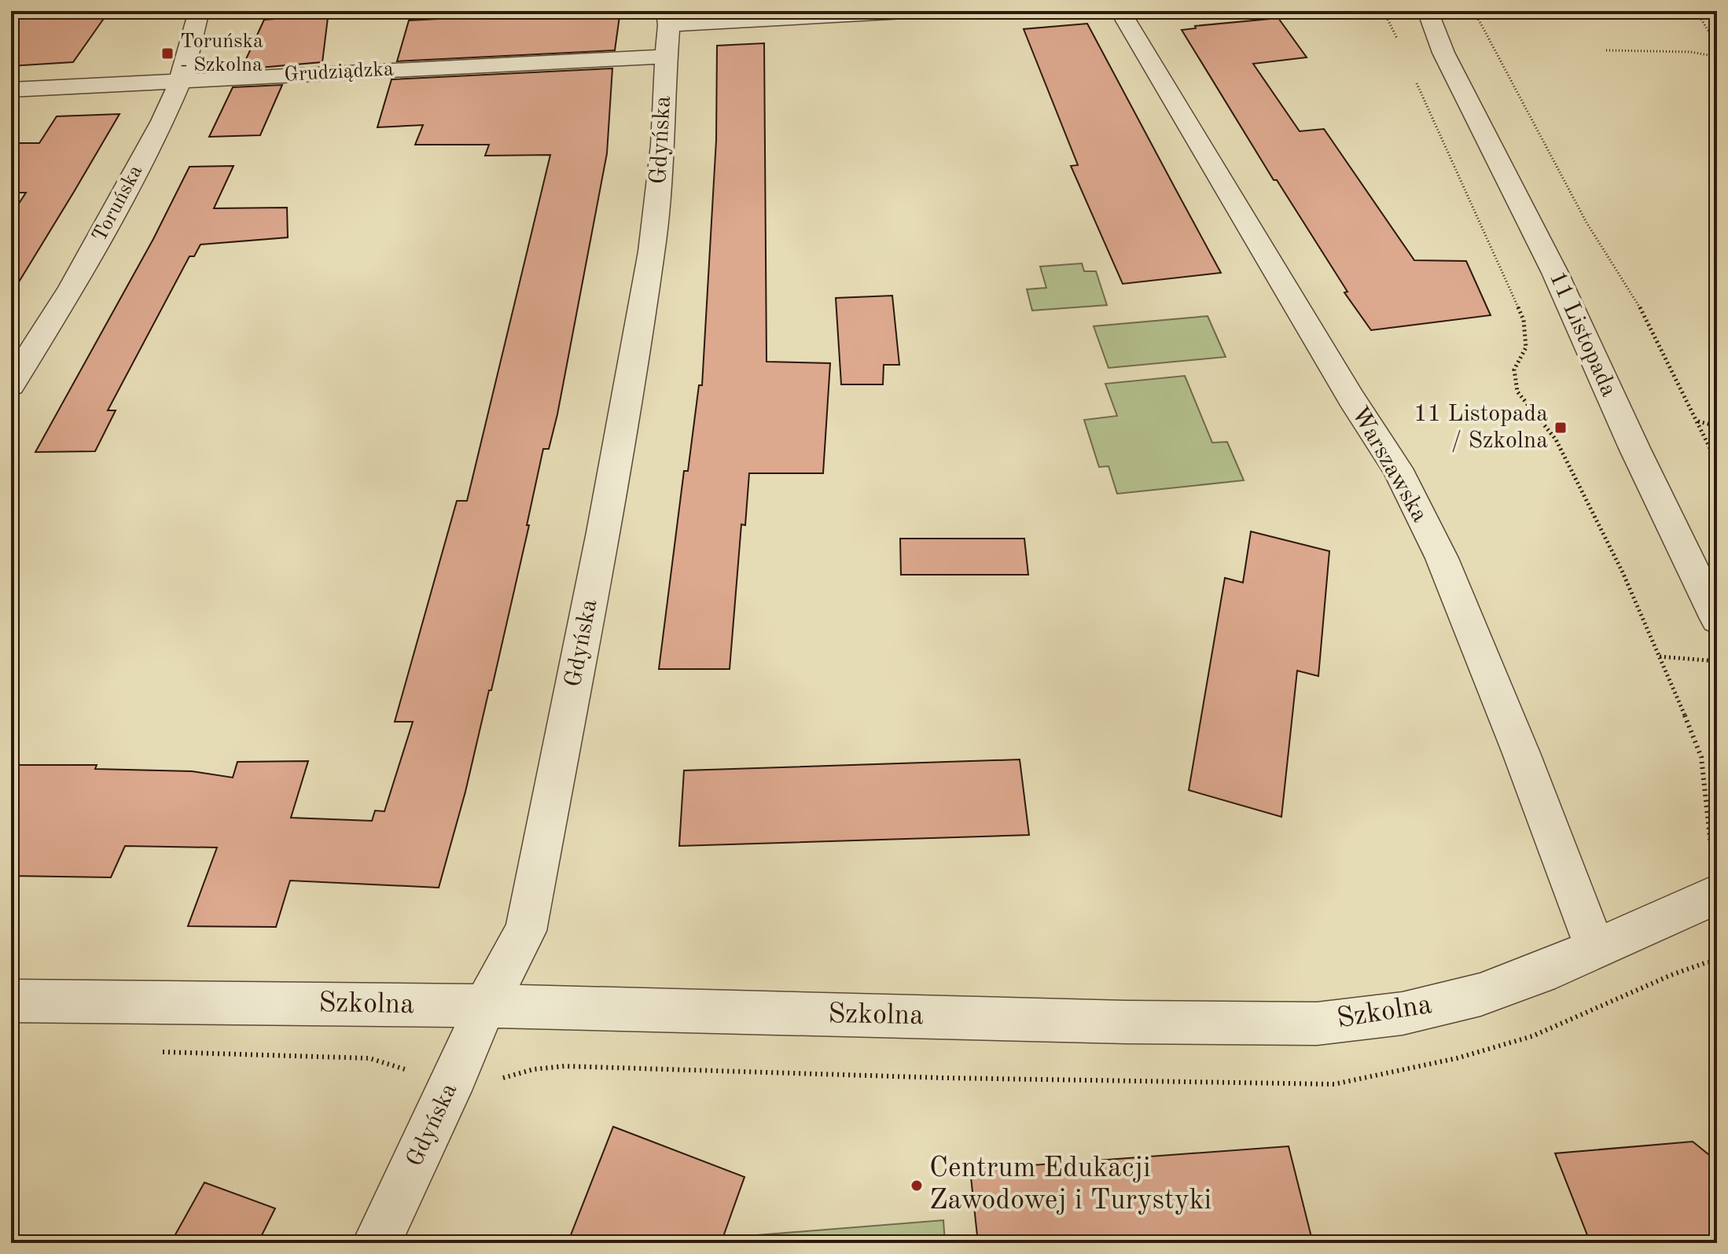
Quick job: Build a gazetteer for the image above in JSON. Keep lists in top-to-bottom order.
{
  "streets": {
    "street": [
      "Grudziądzka",
      "Gdyńska",
      "Toruńska",
      "11 Listopada",
      "Warszawska",
      "Szkolna"
    ]
  },
  "crossings": [
    ["Grudziądzka", "Gdyńska"],
    ["Grudziądzka", "Toruńska"],
    ["Gdyńska", "Szkolna"],
    ["Warszawska", "Szkolna"]
  ],
  "places": {
    "transit": ["Toruńska - Szkolna", "11 Listopada / Szkolna"],
    "other": ["Centrum Edukacji Zawodowej i Turystyki"]
  }
}
